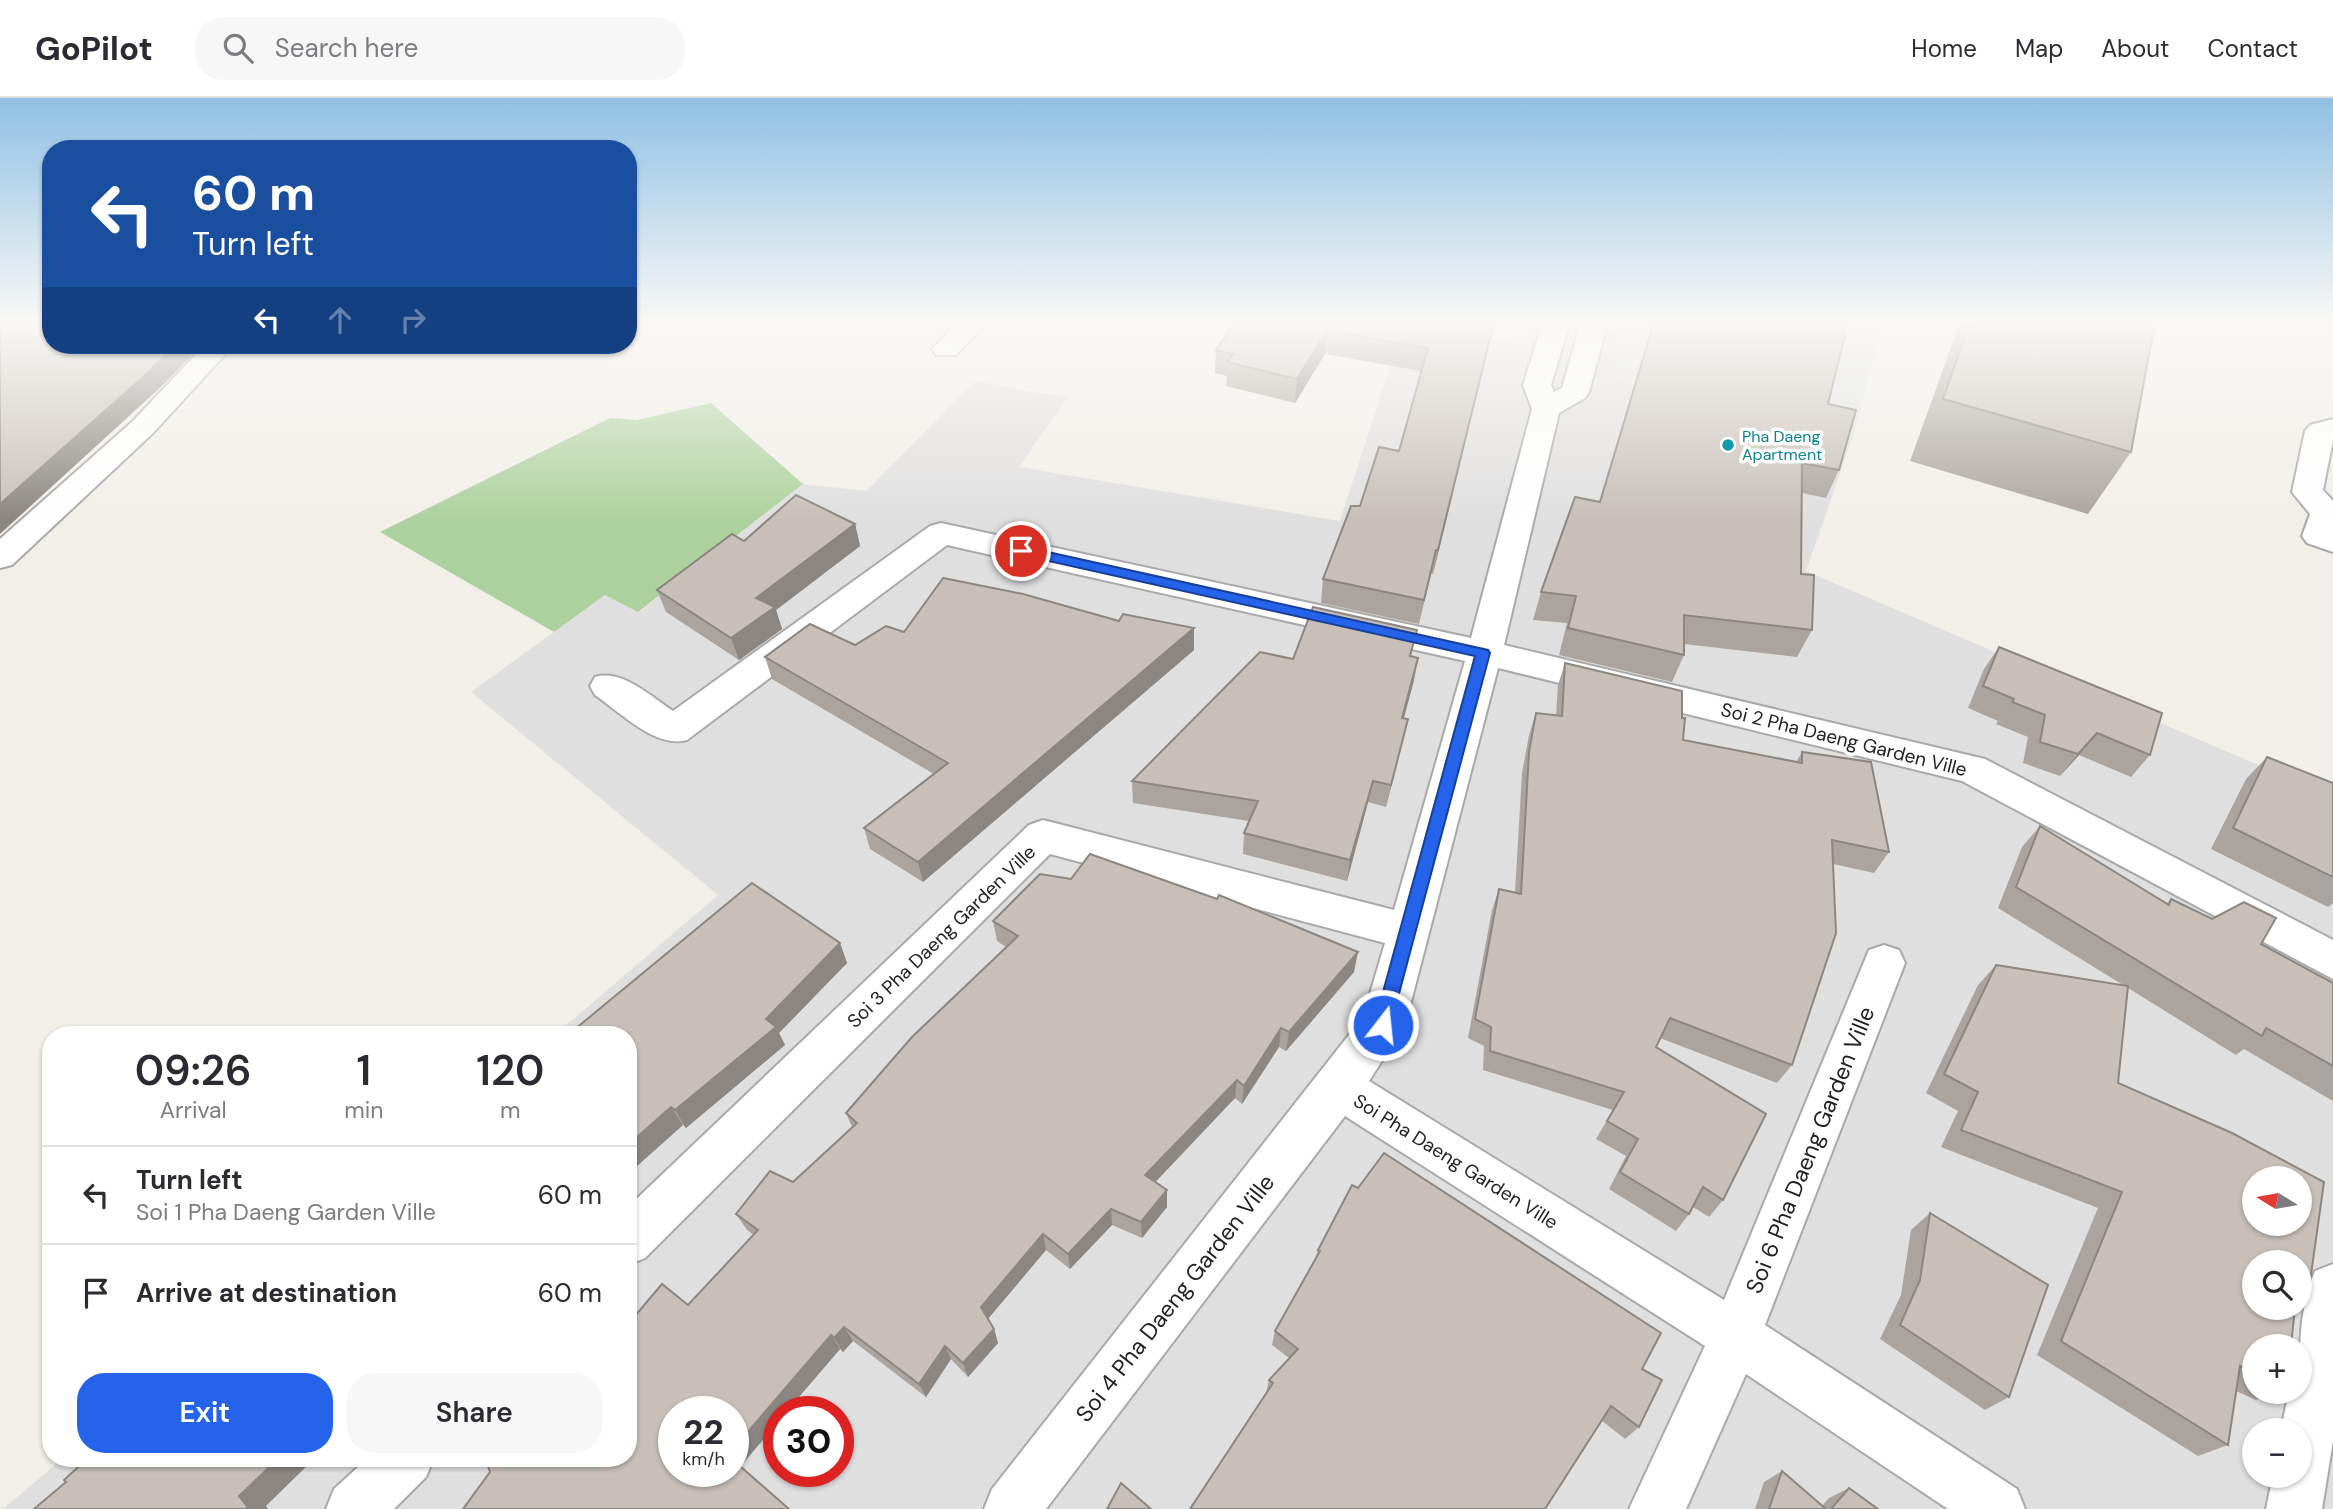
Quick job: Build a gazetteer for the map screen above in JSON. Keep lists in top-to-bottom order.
{
  "streets": {
    "street": [
      "Soi 2 Pha Daeng Garden Ville",
      "Soi 3 Pha Daeng Garden Ville",
      "Soi 6 Pha Daeng Garden Ville",
      "Soi Pha Daeng Garden Ville",
      "Soi 4 Pha Daeng Garden Ville"
    ]
  },
  "crossings": [
    ["Soi 2 Pha Daeng Garden Ville", "Soi Pha Daeng Garden Ville"],
    ["Soi 3 Pha Daeng Garden Ville", "Soi Pha Daeng Garden Ville"],
    ["Soi 6 Pha Daeng Garden Ville", "Soi Pha Daeng Garden Ville"],
    ["Soi Pha Daeng Garden Ville", "Soi 4 Pha Daeng Garden Ville"]
  ],
  "places": ["Pha Daeng Apartment"],
  "north": "left",
  "page": {
    "header": "GoPilot",
    "search": "Search here",
    "nav": [
      "Home",
      "Map",
      "About",
      "Contact"
    ],
    "turn": ["60 m", "Turn left"],
    "eta": [
      "09:26",
      "Arrival",
      "1",
      "min",
      "120",
      "m"
    ],
    "list": [
      {
        "name": "Turn left",
        "note": "Soi 1 Pha Daeng Garden Ville",
        "value": "60 m"
      },
      {
        "name": "Arrive at destination",
        "value": "60 m"
      }
    ],
    "map_buttons": ["+", "−"],
    "buttons": ["Exit", "Share"],
    "speed": "22 km/h",
    "limit": "30"
  }
}
